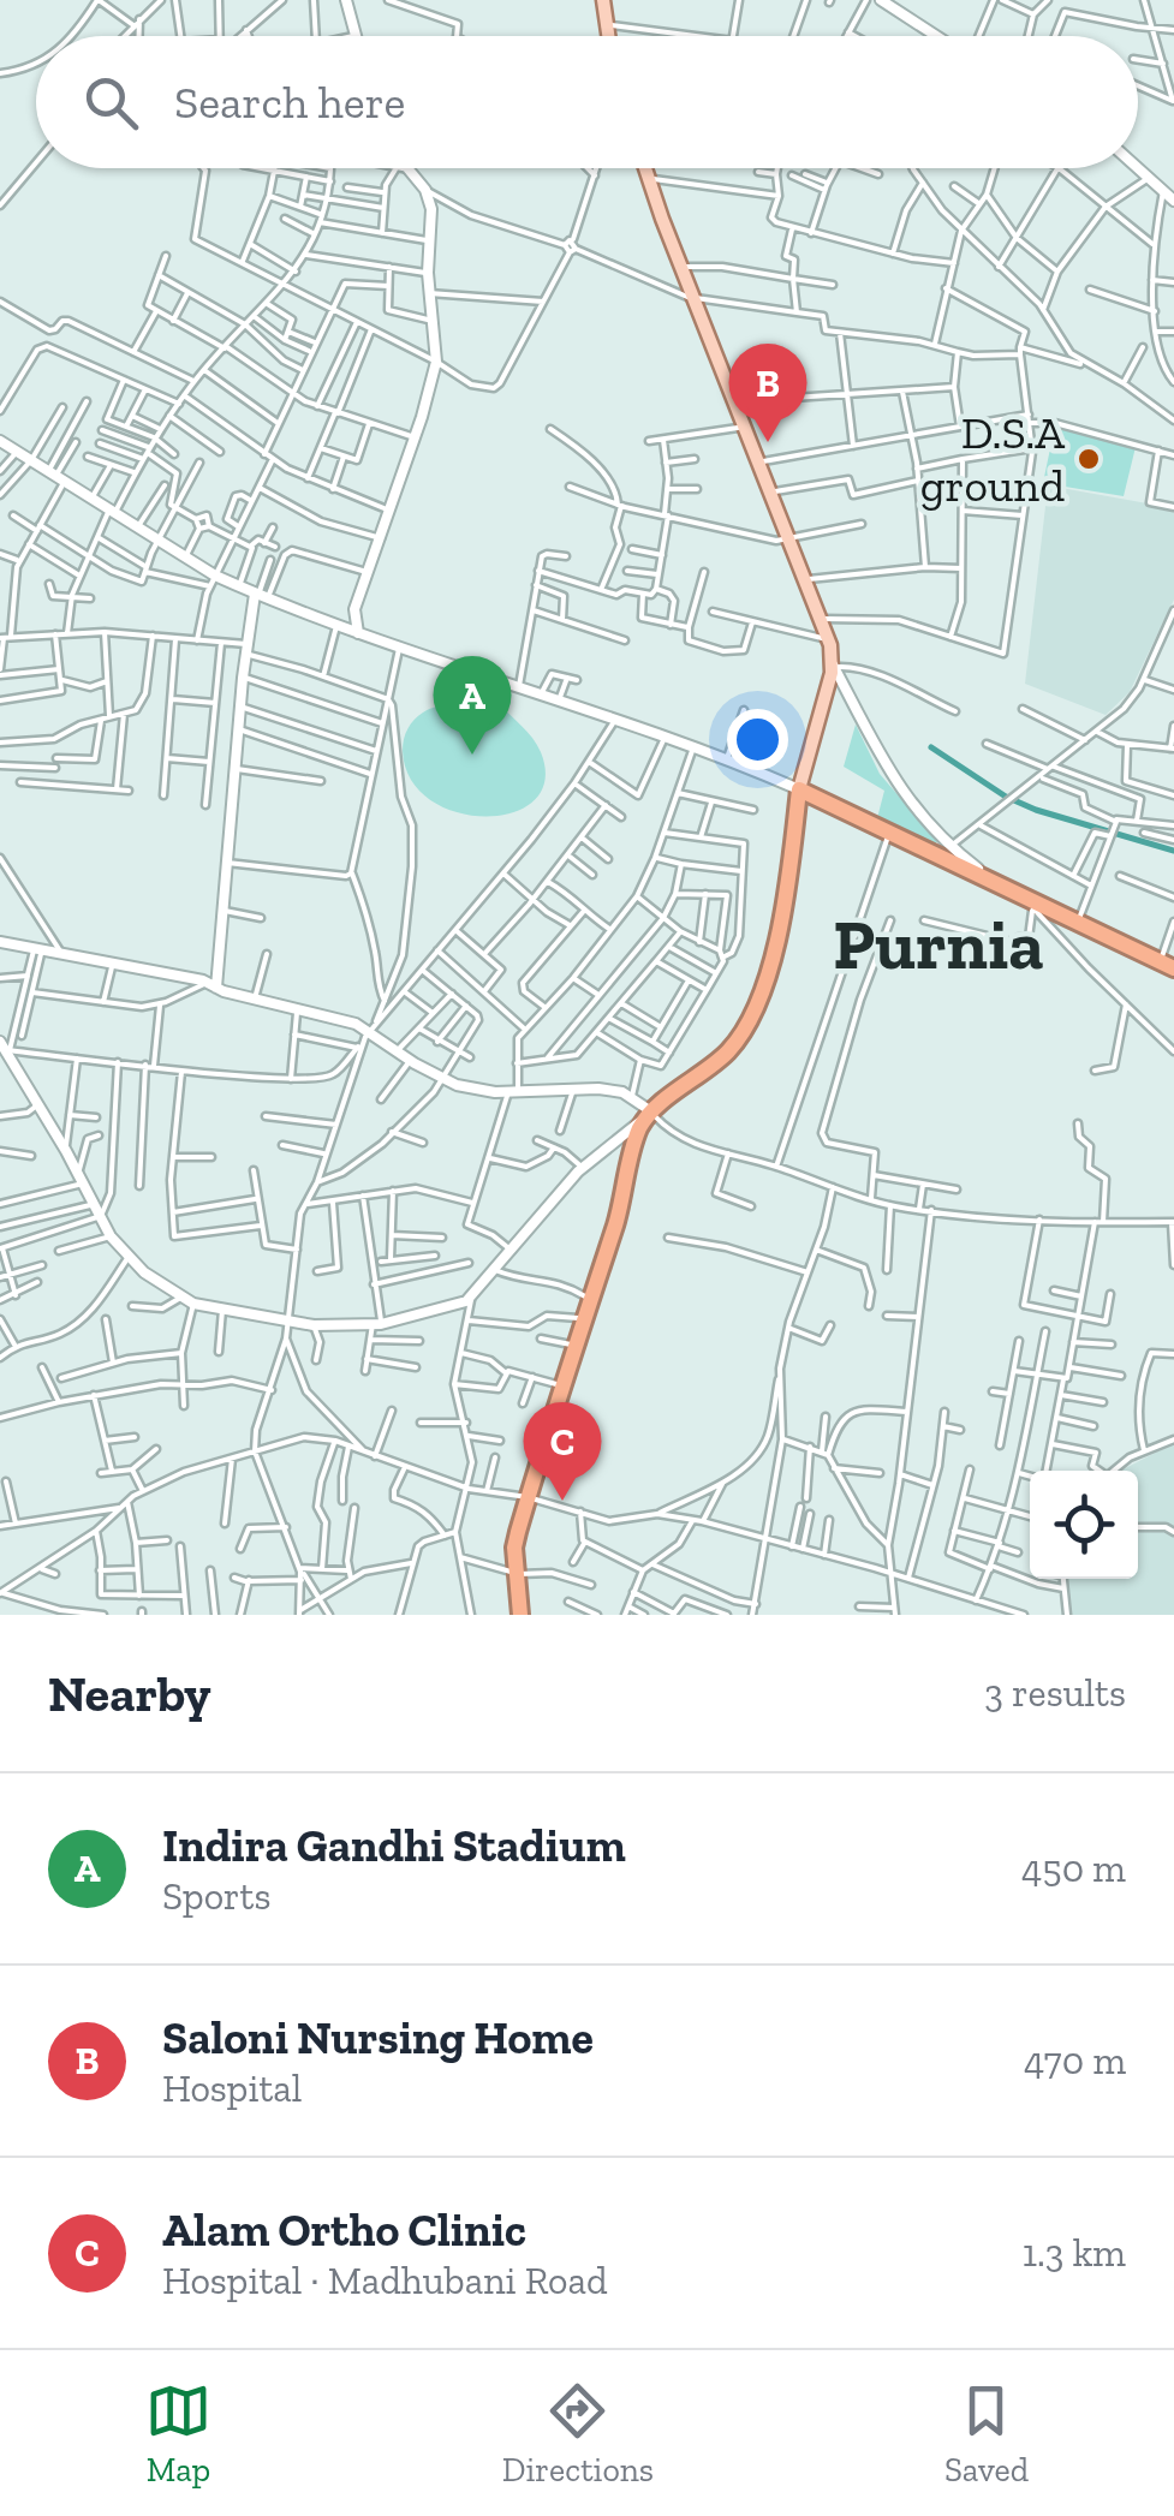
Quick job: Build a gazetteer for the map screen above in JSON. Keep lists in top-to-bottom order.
{
  "districts": ["Purnia"],
  "places": ["D.S.A ground"],
  "page": {
    "search": "Search here",
    "pins": ["B", "A", "C"],
    "heading": ["Nearby", "3 results"],
    "list": [
      {
        "mark": "A",
        "name": "Indira Gandhi Stadium",
        "note": "Sports",
        "value": "450 m"
      },
      {
        "mark": "B",
        "name": "Saloni Nursing Home",
        "note": "Hospital",
        "value": "470 m"
      },
      {
        "mark": "C",
        "name": "Alam Ortho Clinic",
        "note": "Hospital · Madhubani Road",
        "value": "1.3 km"
      }
    ],
    "nav": ["Map", "Directions", "Saved"]
  }
}
